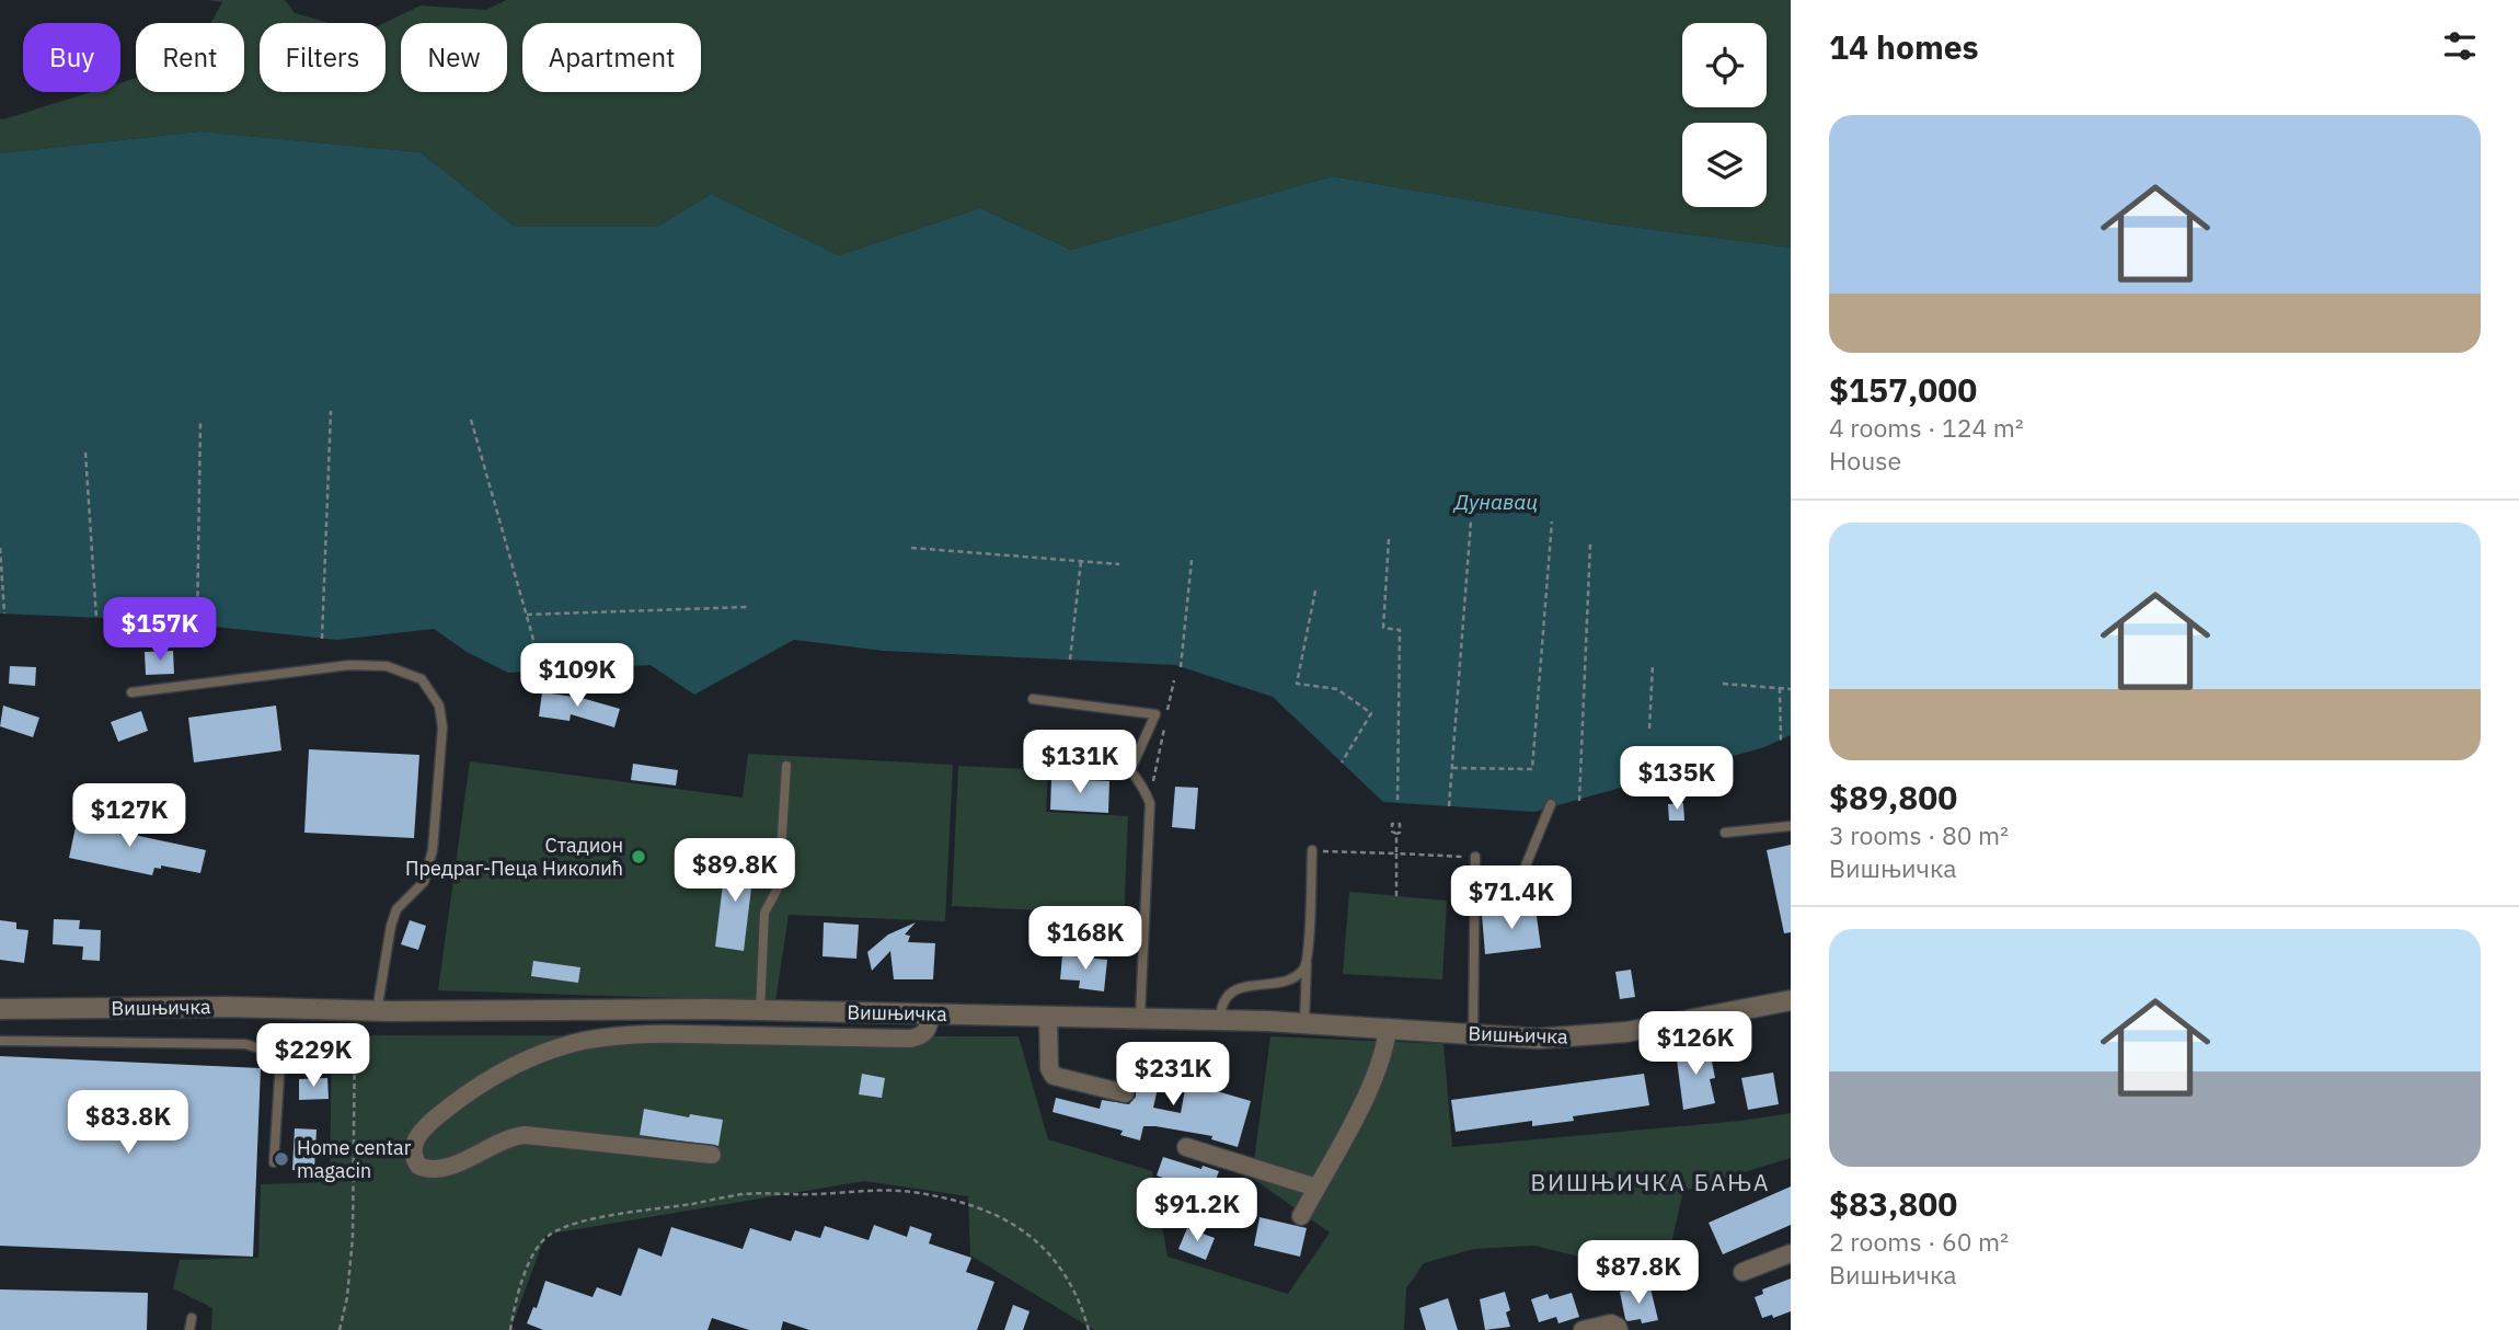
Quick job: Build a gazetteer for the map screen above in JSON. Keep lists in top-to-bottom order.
{
  "streets": {
    "street": ["Вишњичка"]
  },
  "districts": ["ВИШЊИЧКА БАЊА"],
  "water": ["Дунавац"],
  "places": ["Стадион Предраг-Пеца Николић", "Home centar magacin"],
  "page": {
    "heading": "14 homes",
    "chip": [
      "Buy",
      "Rent",
      "Filters",
      "New",
      "Apartment"
    ],
    "list": [
      {
        "name": "$157,000",
        "note": "4 rooms · 124 m² · House"
      },
      {
        "name": "$89,800",
        "note": "3 rooms · 80 m² · Вишњичка"
      },
      {
        "name": "$83,800",
        "note": "2 rooms · 60 m² · Вишњичка"
      }
    ],
    "price": [
      "$157K",
      "$109K",
      "$131K",
      "$135K",
      "$127K",
      "$89.8K",
      "$71.4K",
      "$168K",
      "$126K",
      "$229K",
      "$231K",
      "$83.8K",
      "$91.2K",
      "$87.8K"
    ]
  }
}
